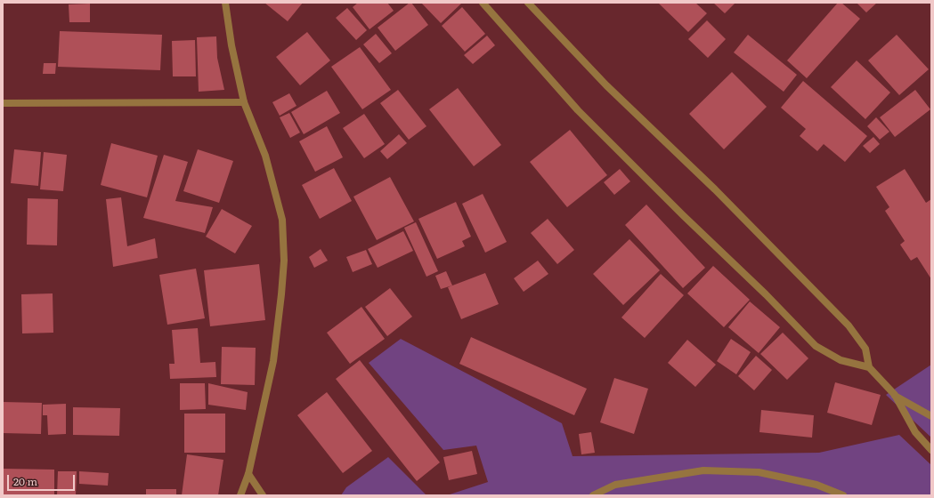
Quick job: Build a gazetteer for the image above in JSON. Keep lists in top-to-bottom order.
{
  "scale_bar": "20 m"
}
